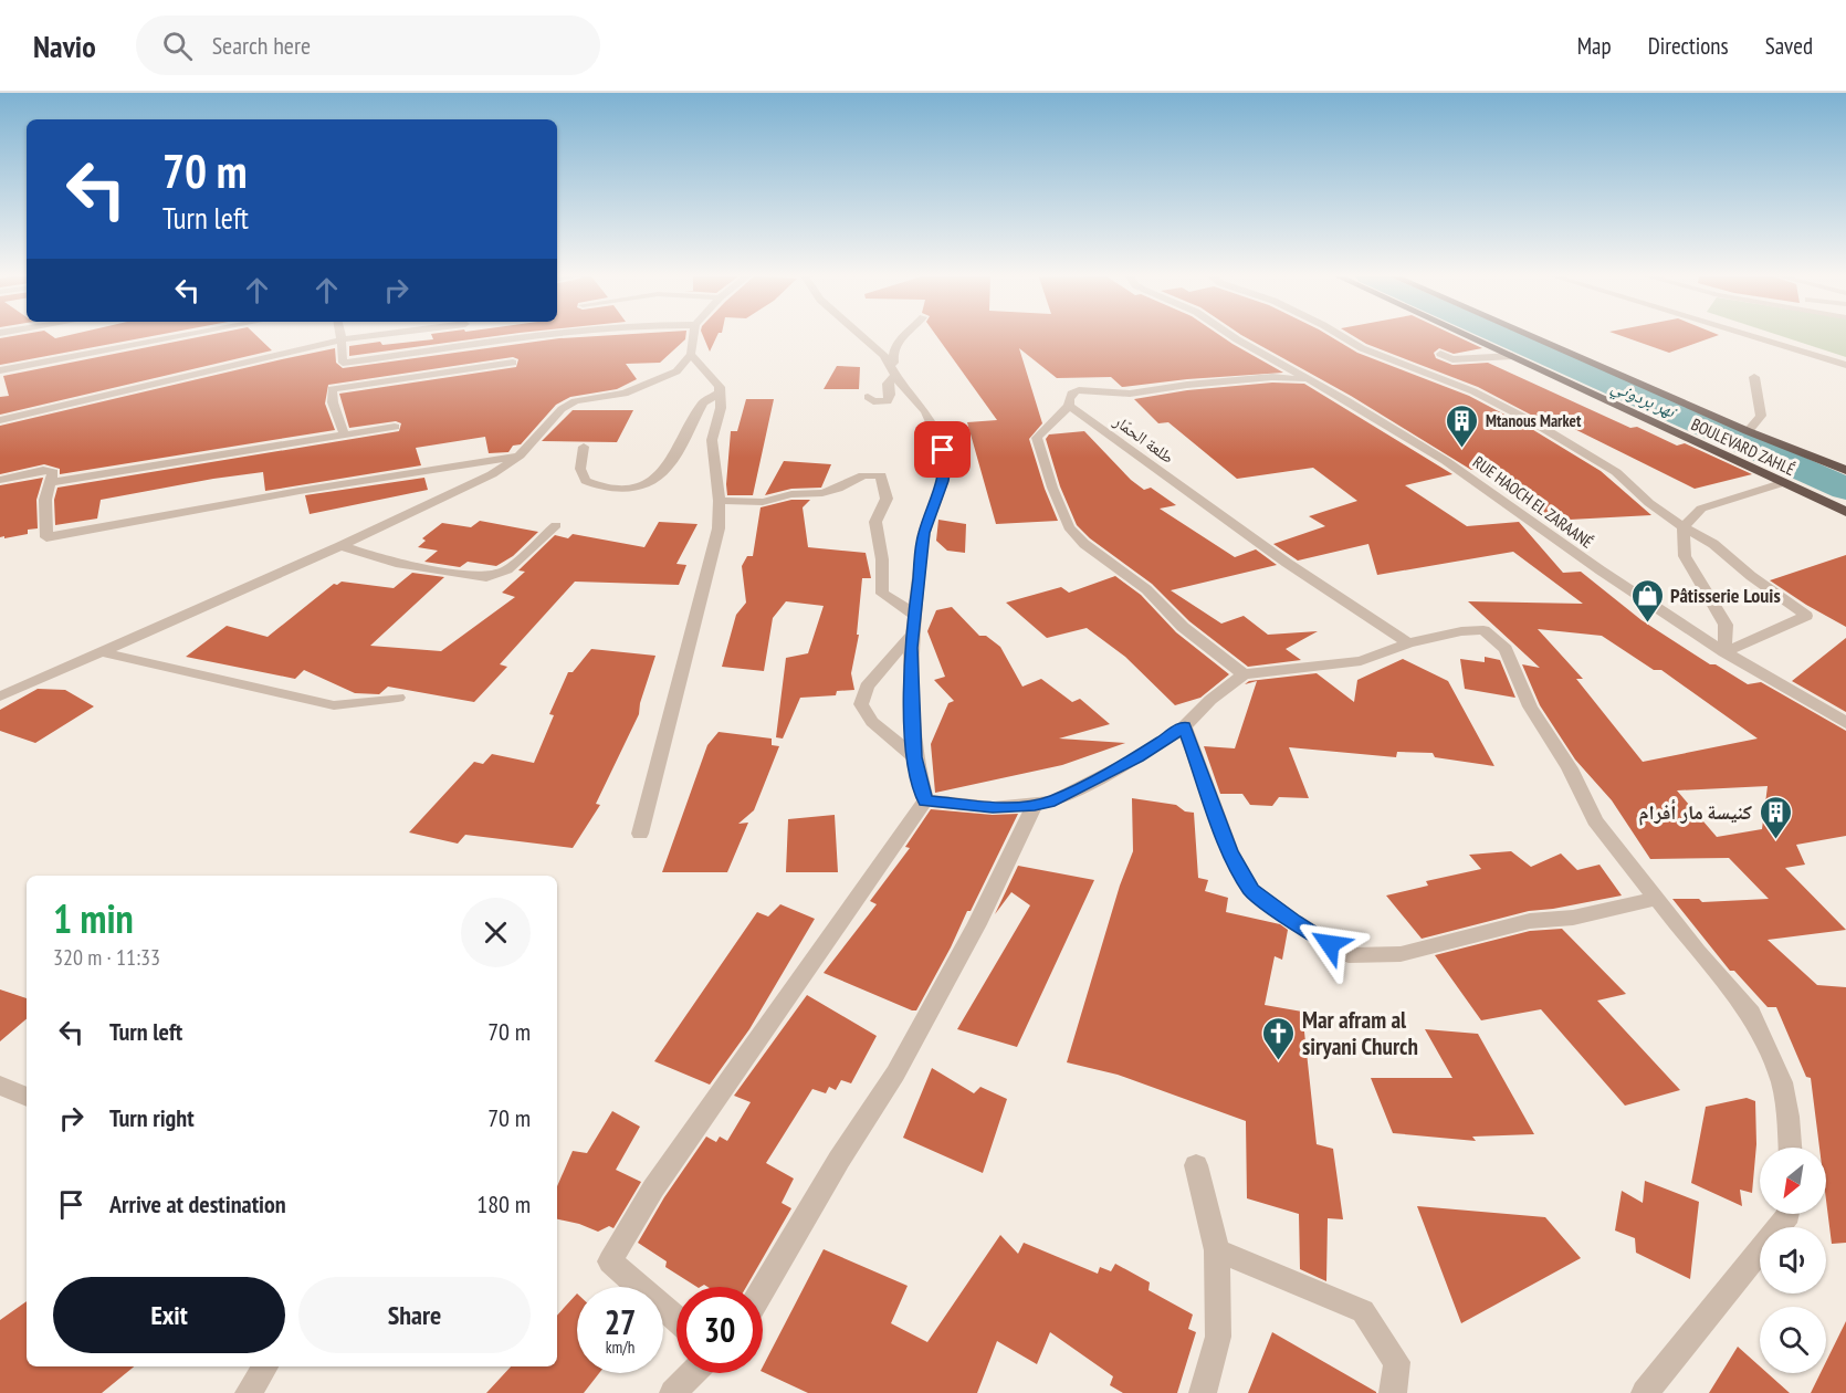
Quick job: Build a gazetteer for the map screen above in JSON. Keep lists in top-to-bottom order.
{
  "streets": {
    "highway": ["BOULEVARD ZAHLÉ"],
    "street": ["طلعة الحمّار", "RUE HAOCH EL ZARAANÉ"]
  },
  "crossings": [
    ["طلعة الحمّار", "RUE HAOCH EL ZARAANÉ"]
  ],
  "water": ["نهر بردوني"],
  "places": {
    "building": ["Mtanous Market", "كنيسة مار أفرام"],
    "shop": ["Pâtisserie Louis"],
    "church": ["Mar afram al siryani Church"]
  },
  "north": "bottom left",
  "page": {
    "header": "Navio",
    "search": "Search here",
    "nav": ["Map", "Directions", "Saved"],
    "turn": ["70 m", "Turn left"],
    "heading": ["1 min", "320 m · 11:33"],
    "list": [
      {
        "name": "Turn left",
        "value": "70 m"
      },
      {
        "name": "Turn right",
        "value": "70 m"
      },
      {
        "name": "Arrive at destination",
        "value": "180 m"
      }
    ],
    "buttons": ["Exit", "Share"],
    "speed": "27 km/h",
    "limit": "30"
  }
}
